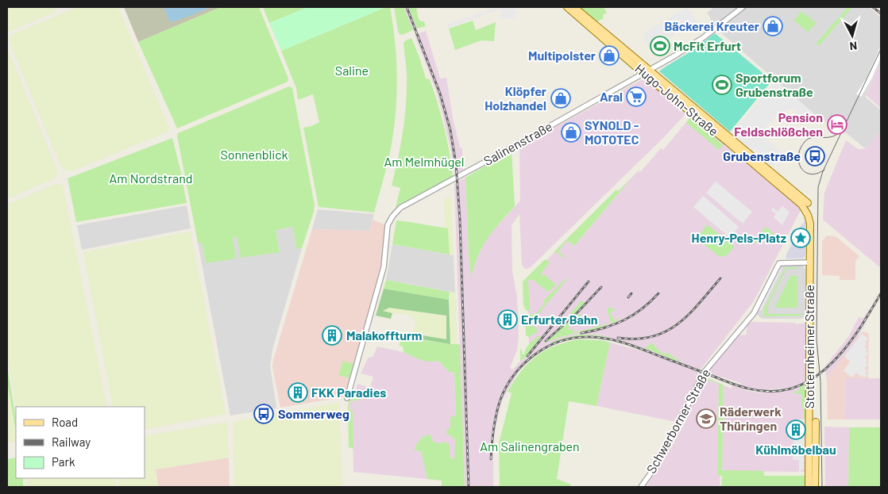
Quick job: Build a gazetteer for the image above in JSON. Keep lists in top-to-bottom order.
{
  "streets": {
    "main road": ["Hugo-John-Straße", "Stotternheimer Straße"],
    "street": ["Salinenstraße", "Schwerborner Straße"]
  },
  "crossings": [
    ["Hugo-John-Straße", "Salinenstraße"],
    ["Hugo-John-Straße", "Stotternheimer Straße"],
    ["Stotternheimer Straße", "Schwerborner Straße"]
  ],
  "parks": [
    "Saline",
    "Sonnenblick",
    "Am Melmhügel",
    "Am Nordstrand",
    "Am Salinengraben"
  ],
  "places": {
    "shop": [
      "Bäckerei Kreuter",
      "Multipolster",
      "Klöpfer Holzhandel",
      "SYNOLD - MOTOTEC"
    ],
    "sports": ["McFit Erfurt", "Sportforum Grubenstraße"],
    "supermarket": ["Aral"],
    "hotel": ["Pension Feldschlößchen"],
    "bus stop": ["Grubenstraße", "Sommerweg"],
    "place": ["Henry-Pels-Platz"],
    "building": [
      "Erfurter Bahn",
      "Malakoffturm",
      "FKK Paradies",
      "Kühlmöbelbau"
    ],
    "school or university": ["Räderwerk Thüringen"]
  },
  "legend": ["Road", "Railway", "Park"],
  "north": "bottom"
}
